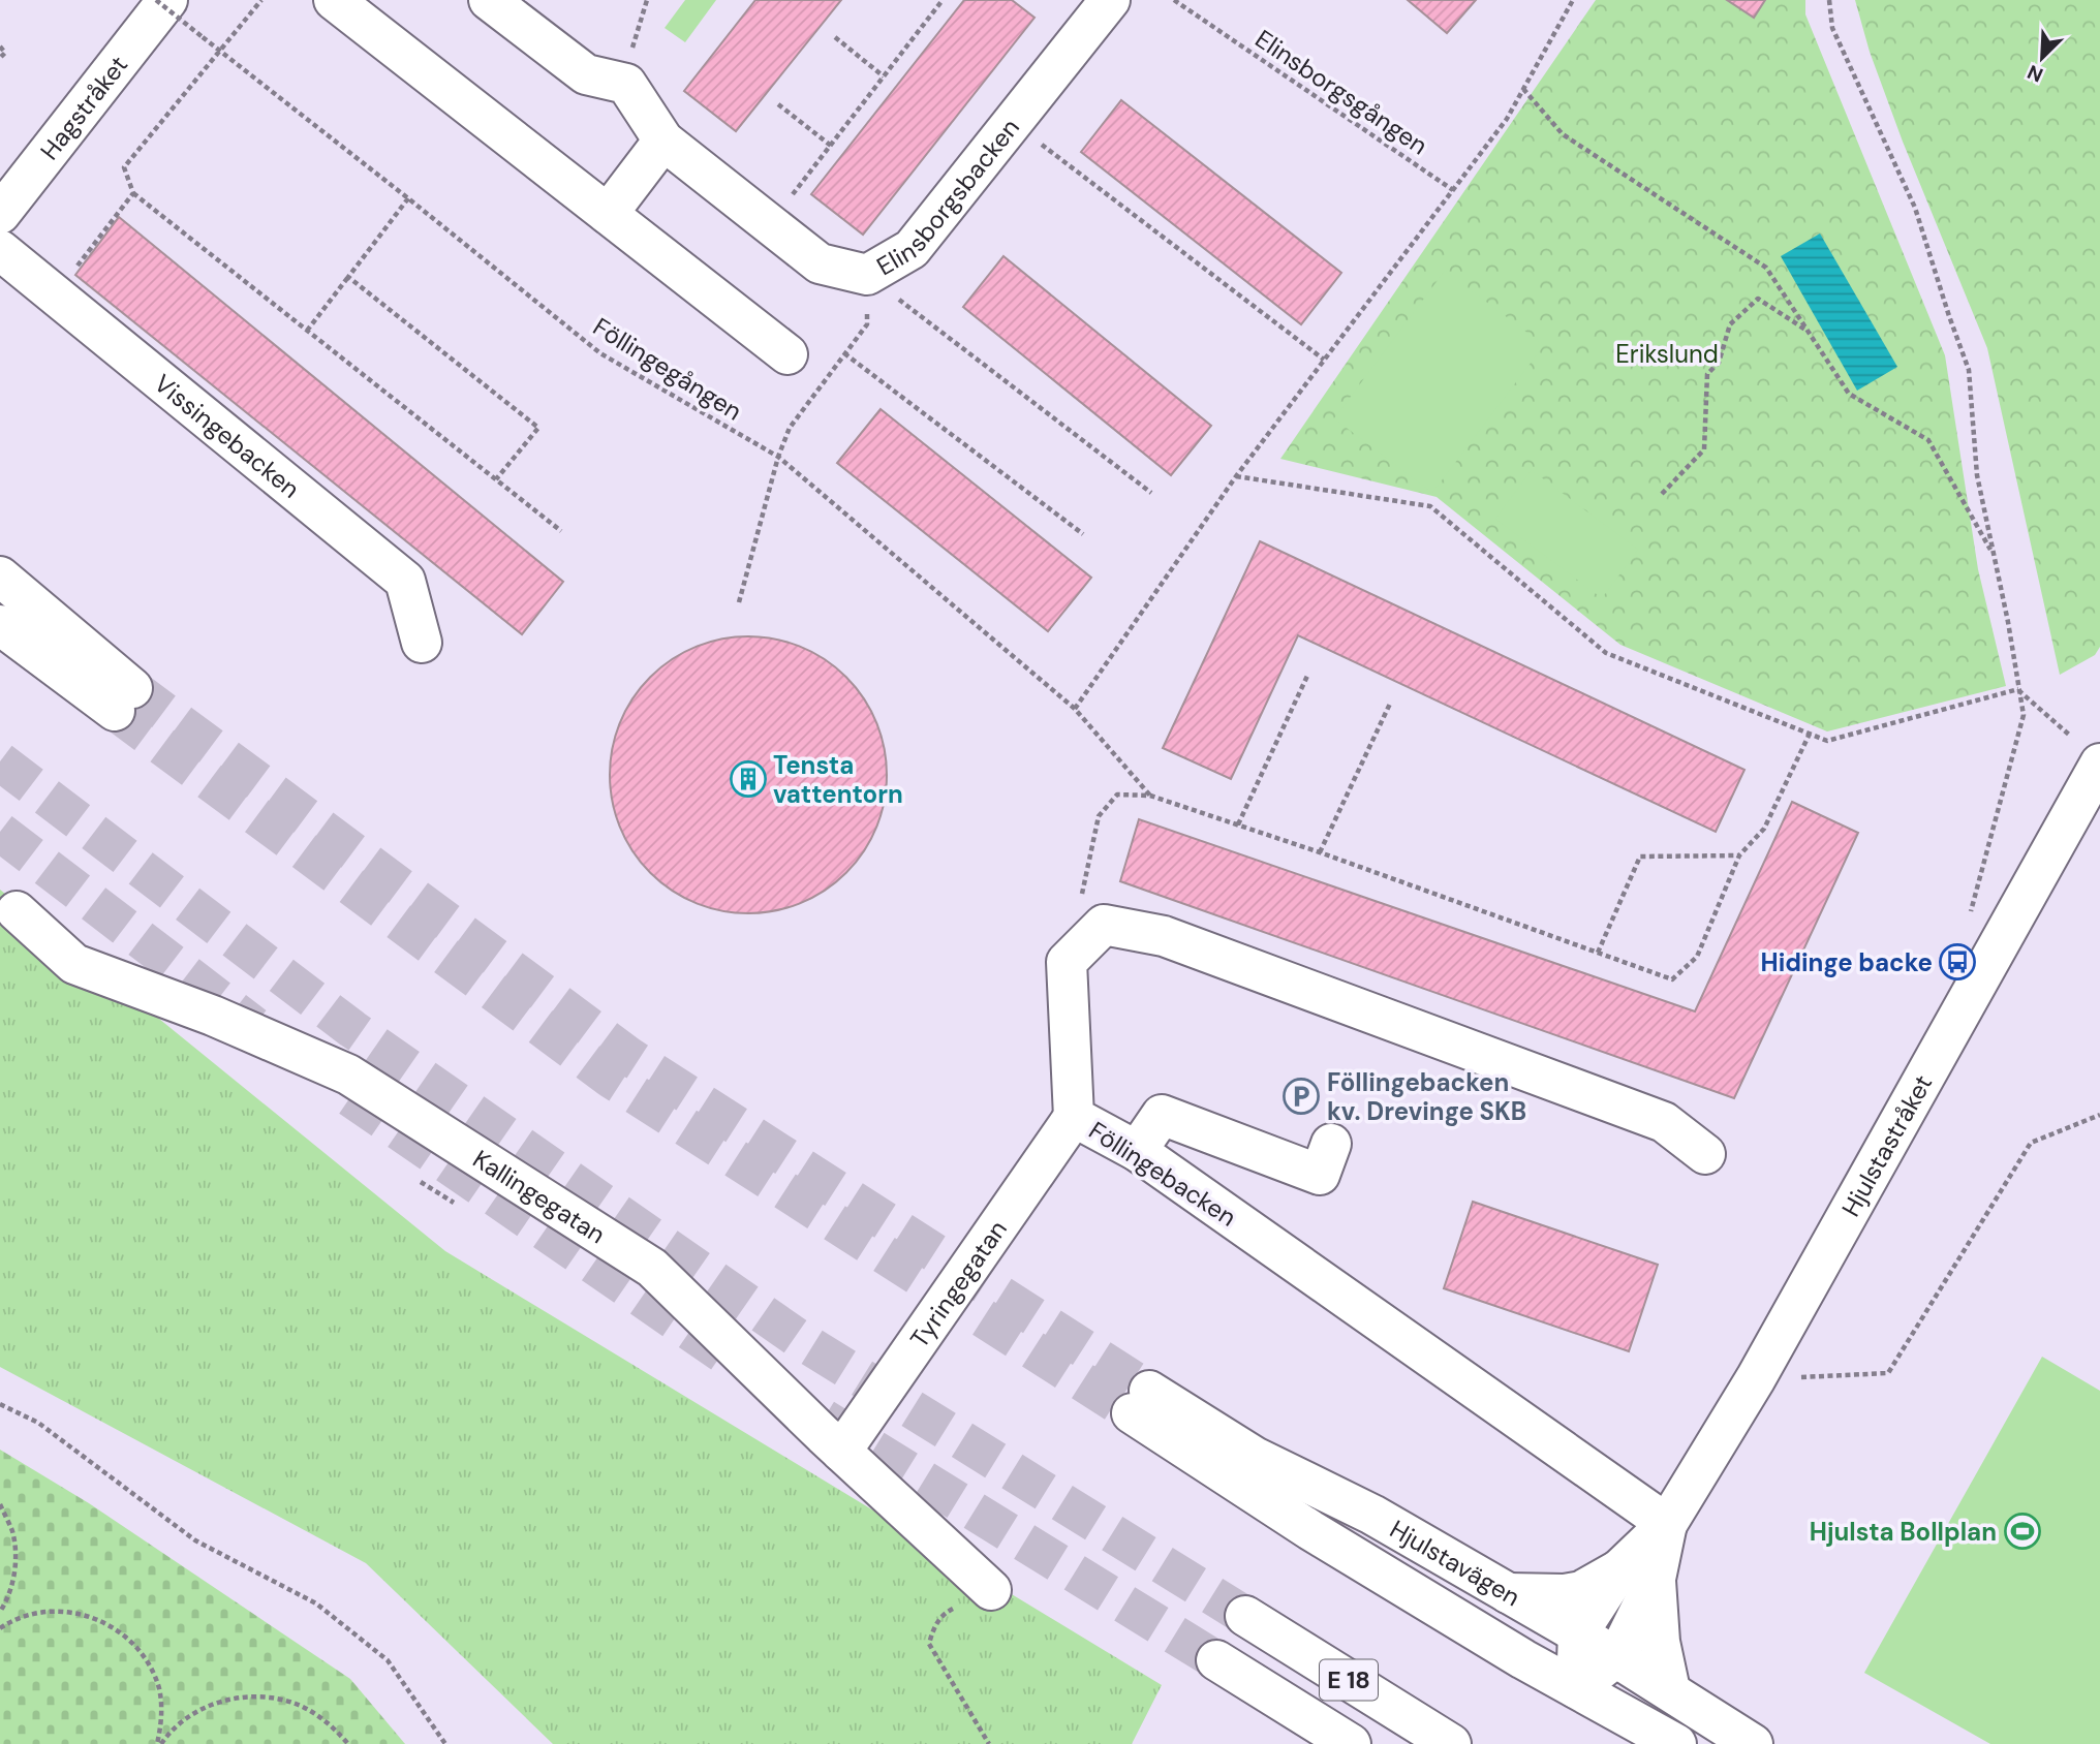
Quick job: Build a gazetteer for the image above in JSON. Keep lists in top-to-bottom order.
{
  "streets": {
    "main road": [
      "Hagstråket",
      "Elinsborgsbacken",
      "Vissingebacken",
      "Hjulstastråket",
      "Föllingebacken",
      "Kallingegatan",
      "Tyringegatan",
      "Hjulstavägen",
      "E 18"
    ],
    "path": ["Elinsborgsgången", "Föllingegången"]
  },
  "crossings": [
    ["Hjulstastråket", "Föllingebacken"],
    ["Hjulstastråket", "Hjulstavägen"],
    ["Föllingebacken", "Tyringegatan"],
    ["Kallingegatan", "Tyringegatan"]
  ],
  "parks": ["Erikslund"],
  "places": {
    "building": ["Tensta vattentorn"],
    "bus stop": ["Hidinge backe"],
    "parking": ["Föllingebacken kv. Drevinge SKB"],
    "sports": ["Hjulsta Bollplan"]
  },
  "north": "bottom left"
}
